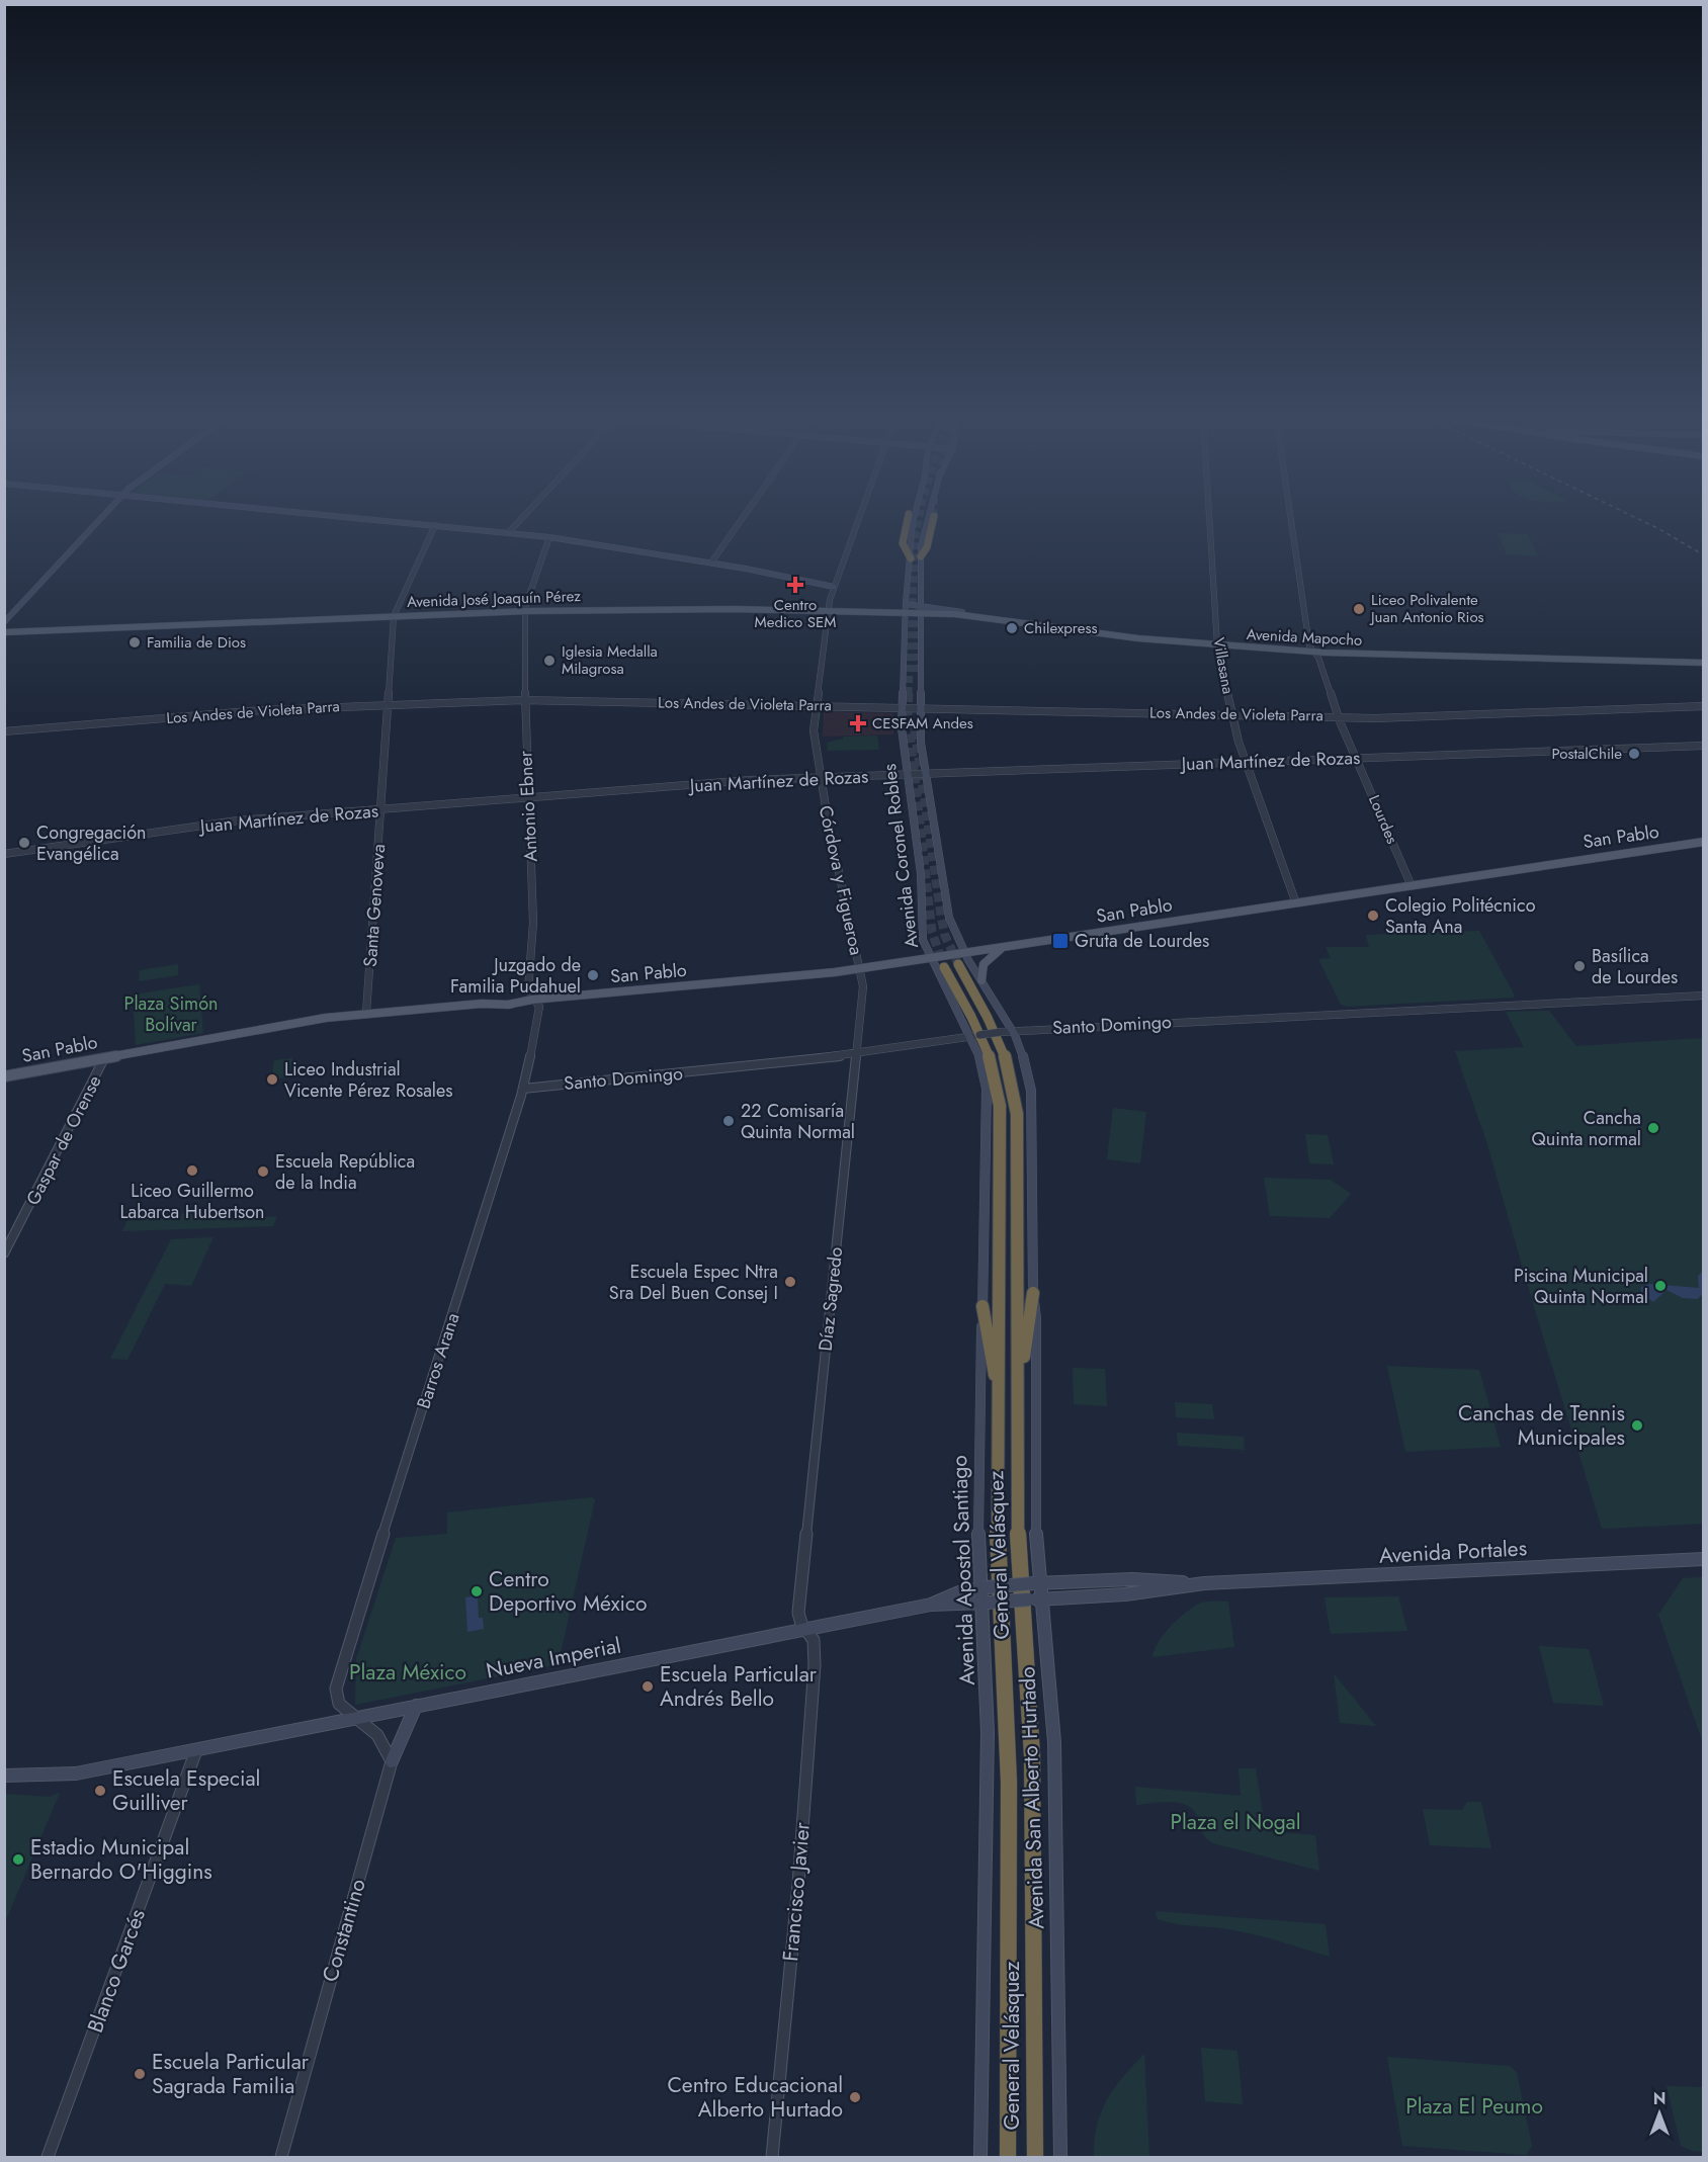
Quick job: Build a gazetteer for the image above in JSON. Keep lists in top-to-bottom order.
{
  "streets": {
    "highway": ["General Velásquez"],
    "main road": [
      "Avenida José Joaquín Pérez",
      "Avenida Mapocho",
      "San Pablo",
      "Avenida Coronel Robles",
      "Avenida Portales",
      "Avenida Apostol Santiago",
      "Nueva Imperial",
      "Avenida San Alberto Hurtado"
    ],
    "street": [
      "Villasana",
      "Los Andes de Violeta Parra",
      "Juan Martínez de Rozas",
      "Antonio Ebner",
      "Lourdes",
      "Córdova y Figueroa",
      "Santa Genoveva",
      "Santo Domingo",
      "Gaspar de Orense",
      "Díaz Sagredo",
      "Barros Arana",
      "Francisco Javier",
      "Constantino",
      "Blanco Garcés"
    ]
  },
  "crossings": [
    ["Avenida José Joaquín Pérez", "Antonio Ebner"],
    ["Avenida José Joaquín Pérez", "Avenida Coronel Robles"],
    ["Avenida José Joaquín Pérez", "Córdova y Figueroa"],
    ["Avenida José Joaquín Pérez", "Santa Genoveva"],
    ["Avenida Mapocho", "Villasana"],
    ["Avenida Mapocho", "Lourdes"],
    ["Avenida Mapocho", "Avenida Coronel Robles"],
    ["Villasana", "Los Andes de Violeta Parra"],
    ["Villasana", "Juan Martínez de Rozas"],
    ["Villasana", "San Pablo"],
    ["Los Andes de Violeta Parra", "Antonio Ebner"],
    ["Los Andes de Violeta Parra", "Lourdes"],
    ["Los Andes de Violeta Parra", "Avenida Coronel Robles"],
    ["Los Andes de Violeta Parra", "Córdova y Figueroa"],
    ["Los Andes de Violeta Parra", "Santa Genoveva"],
    ["Juan Martínez de Rozas", "Antonio Ebner"],
    ["Juan Martínez de Rozas", "Lourdes"],
    ["Juan Martínez de Rozas", "Avenida Coronel Robles"],
    ["Juan Martínez de Rozas", "Córdova y Figueroa"],
    ["Juan Martínez de Rozas", "Santa Genoveva"],
    ["Antonio Ebner", "San Pablo"],
    ["Antonio Ebner", "Barros Arana"],
    ["Lourdes", "San Pablo"],
    ["San Pablo", "Avenida Coronel Robles"],
    ["San Pablo", "Córdova y Figueroa"],
    ["San Pablo", "Santa Genoveva"],
    ["San Pablo", "Gaspar de Orense"],
    ["San Pablo", "Díaz Sagredo"],
    ["San Pablo", "Barros Arana"],
    ["San Pablo", "General Velásquez"],
    ["San Pablo", "Avenida Apostol Santiago"],
    ["Avenida Coronel Robles", "General Velásquez"],
    ["Avenida Coronel Robles", "Avenida Apostol Santiago"],
    ["Córdova y Figueroa", "Díaz Sagredo"],
    ["Santo Domingo", "Díaz Sagredo"],
    ["Santo Domingo", "Barros Arana"],
    ["Santo Domingo", "Avenida Apostol Santiago"],
    ["Díaz Sagredo", "Nueva Imperial"],
    ["Díaz Sagredo", "Francisco Javier"],
    ["Barros Arana", "Nueva Imperial"],
    ["Avenida Portales", "Nueva Imperial"],
    ["Avenida Portales", "Avenida San Alberto Hurtado"],
    ["Avenida Apostol Santiago", "Nueva Imperial"],
    ["Nueva Imperial", "Avenida San Alberto Hurtado"],
    ["Nueva Imperial", "Francisco Javier"],
    ["Nueva Imperial", "Blanco Garcés"]
  ],
  "parks": [
    "Plaza Simón Bolívar",
    "Plaza México",
    "Plaza el Nogal",
    "Plaza El Peumo"
  ],
  "places": {
    "health": ["Centro Medico SEM", "CESFAM Andes"],
    "other": [
      "Liceo Polivalente Juan Antonio Rios",
      "Chilexpress",
      "Familia de Dios",
      "Iglesia Medalla Milagrosa",
      "PostalChile",
      "Congregación Evangélica",
      "Colegio Politécnico Santa Ana",
      "Basílica de Lourdes",
      "Juzgado de Familia Pudahuel",
      "Liceo Industrial Vicente Pérez Rosales",
      "22 Comisaría Quinta Normal",
      "Cancha Quinta normal",
      "Liceo Guillermo Labarca Hubertson",
      "Escuela República de la India",
      "Escuela Espec Ntra Sra Del Buen Consej I",
      "Piscina Municipal Quinta Normal",
      "Canchas de Tennis Municipales",
      "Centro Deportivo México",
      "Escuela Particular Andrés Bello",
      "Escuela Especial Guilliver",
      "Estadio Municipal Bernardo O'Higgins",
      "Escuela Particular Sagrada Familia",
      "Centro Educacional Alberto Hurtado"
    ],
    "transit": ["Gruta de Lourdes"]
  },
  "north": "top"
}
